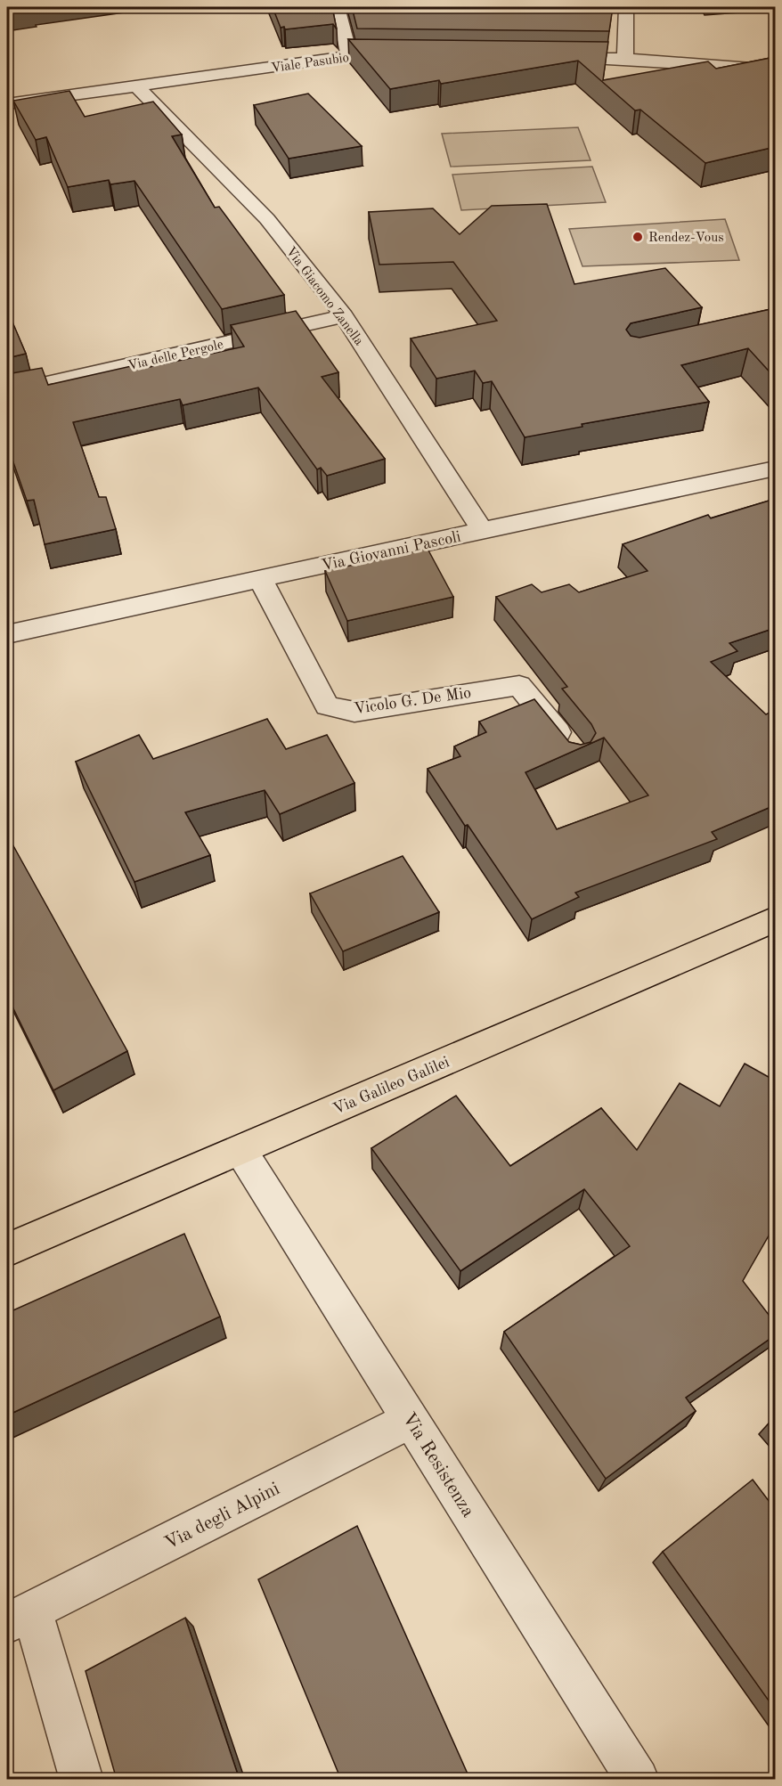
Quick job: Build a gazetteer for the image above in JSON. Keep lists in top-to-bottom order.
{
  "streets": {
    "main road": ["Via Galileo Galilei"],
    "street": [
      "Viale Pasubio",
      "Via Giacomo Zanella",
      "Via delle Pergole",
      "Via Giovanni Pascoli",
      "Vicolo G. De Mio",
      "Via Resistenza",
      "Via degli Alpini"
    ]
  },
  "crossings": [
    ["Viale Pasubio", "Via Giacomo Zanella"],
    ["Via Giacomo Zanella", "Via delle Pergole"],
    ["Via Giacomo Zanella", "Via Giovanni Pascoli"],
    ["Via Giovanni Pascoli", "Vicolo G. De Mio"],
    ["Via Galileo Galilei", "Via Resistenza"],
    ["Via Resistenza", "Via degli Alpini"]
  ],
  "places": ["Rendez-Vous"]
}
